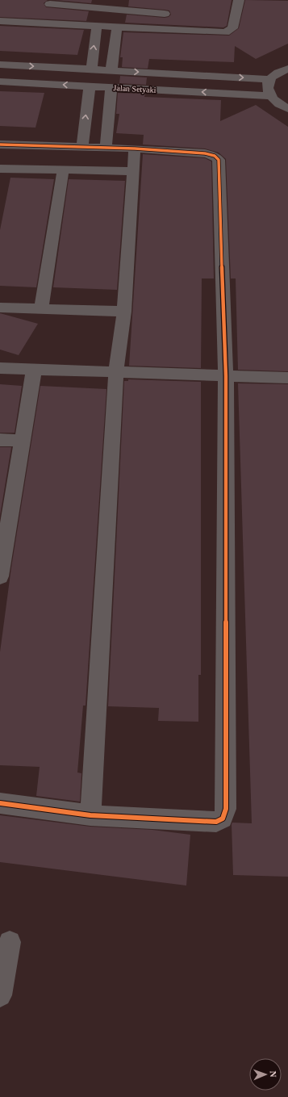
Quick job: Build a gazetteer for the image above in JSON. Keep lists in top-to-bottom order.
{
  "streets": {
    "street": ["Jalan Setyaki"]
  },
  "north": "right"
}
